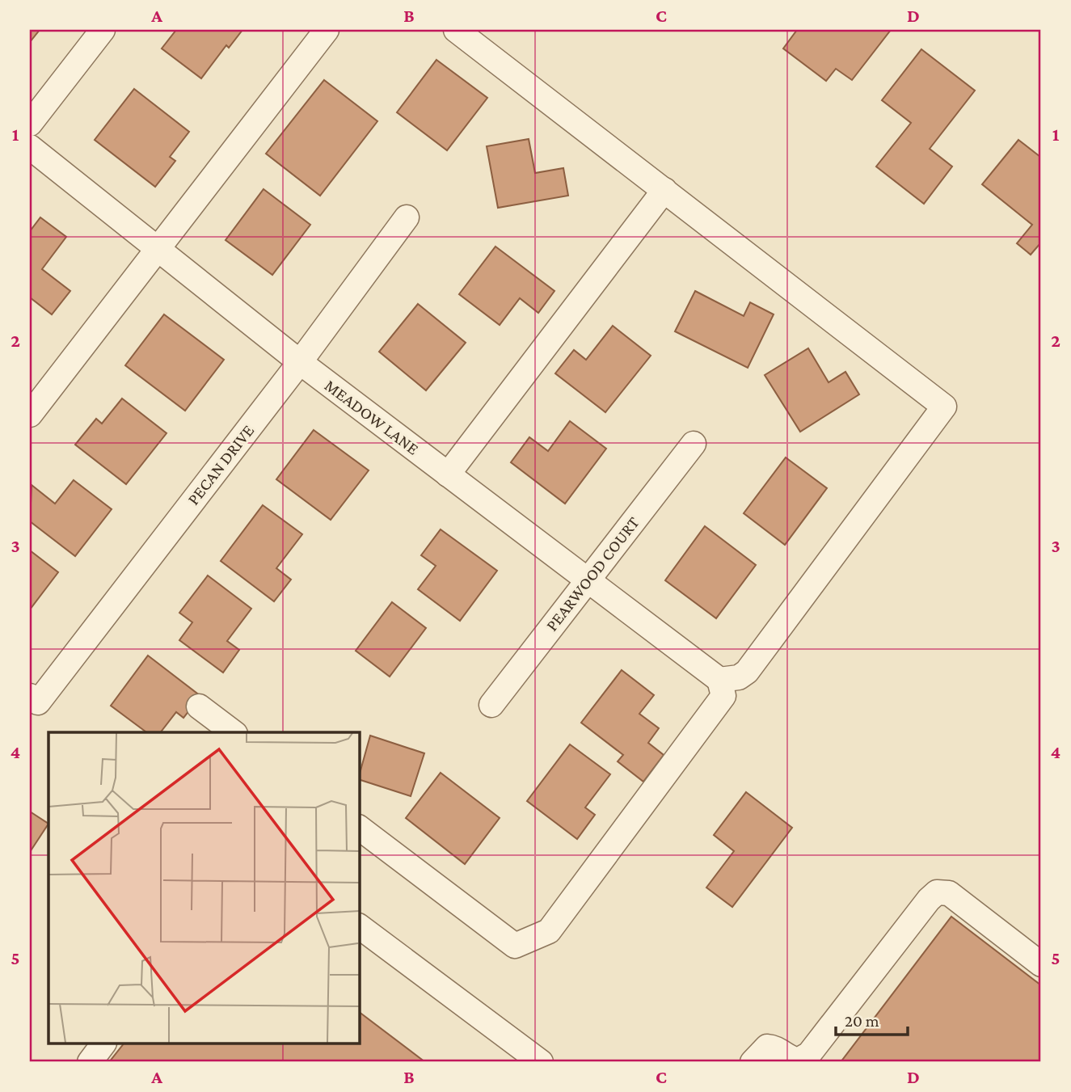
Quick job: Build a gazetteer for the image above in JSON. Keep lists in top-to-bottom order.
{
  "streets": {
    "street": ["MEADOW LANE", "PECAN DRIVE", "PEARWOOD COURT"]
  },
  "crossings": [
    ["MEADOW LANE", "PECAN DRIVE"],
    ["MEADOW LANE", "PEARWOOD COURT"]
  ],
  "scale_bar": "20 m",
  "grid": {
    "columns": [
      "A",
      "B",
      "C",
      "D"
    ],
    "rows": [
      "1",
      "2",
      "3",
      "4",
      "5"
    ]
  }
}
